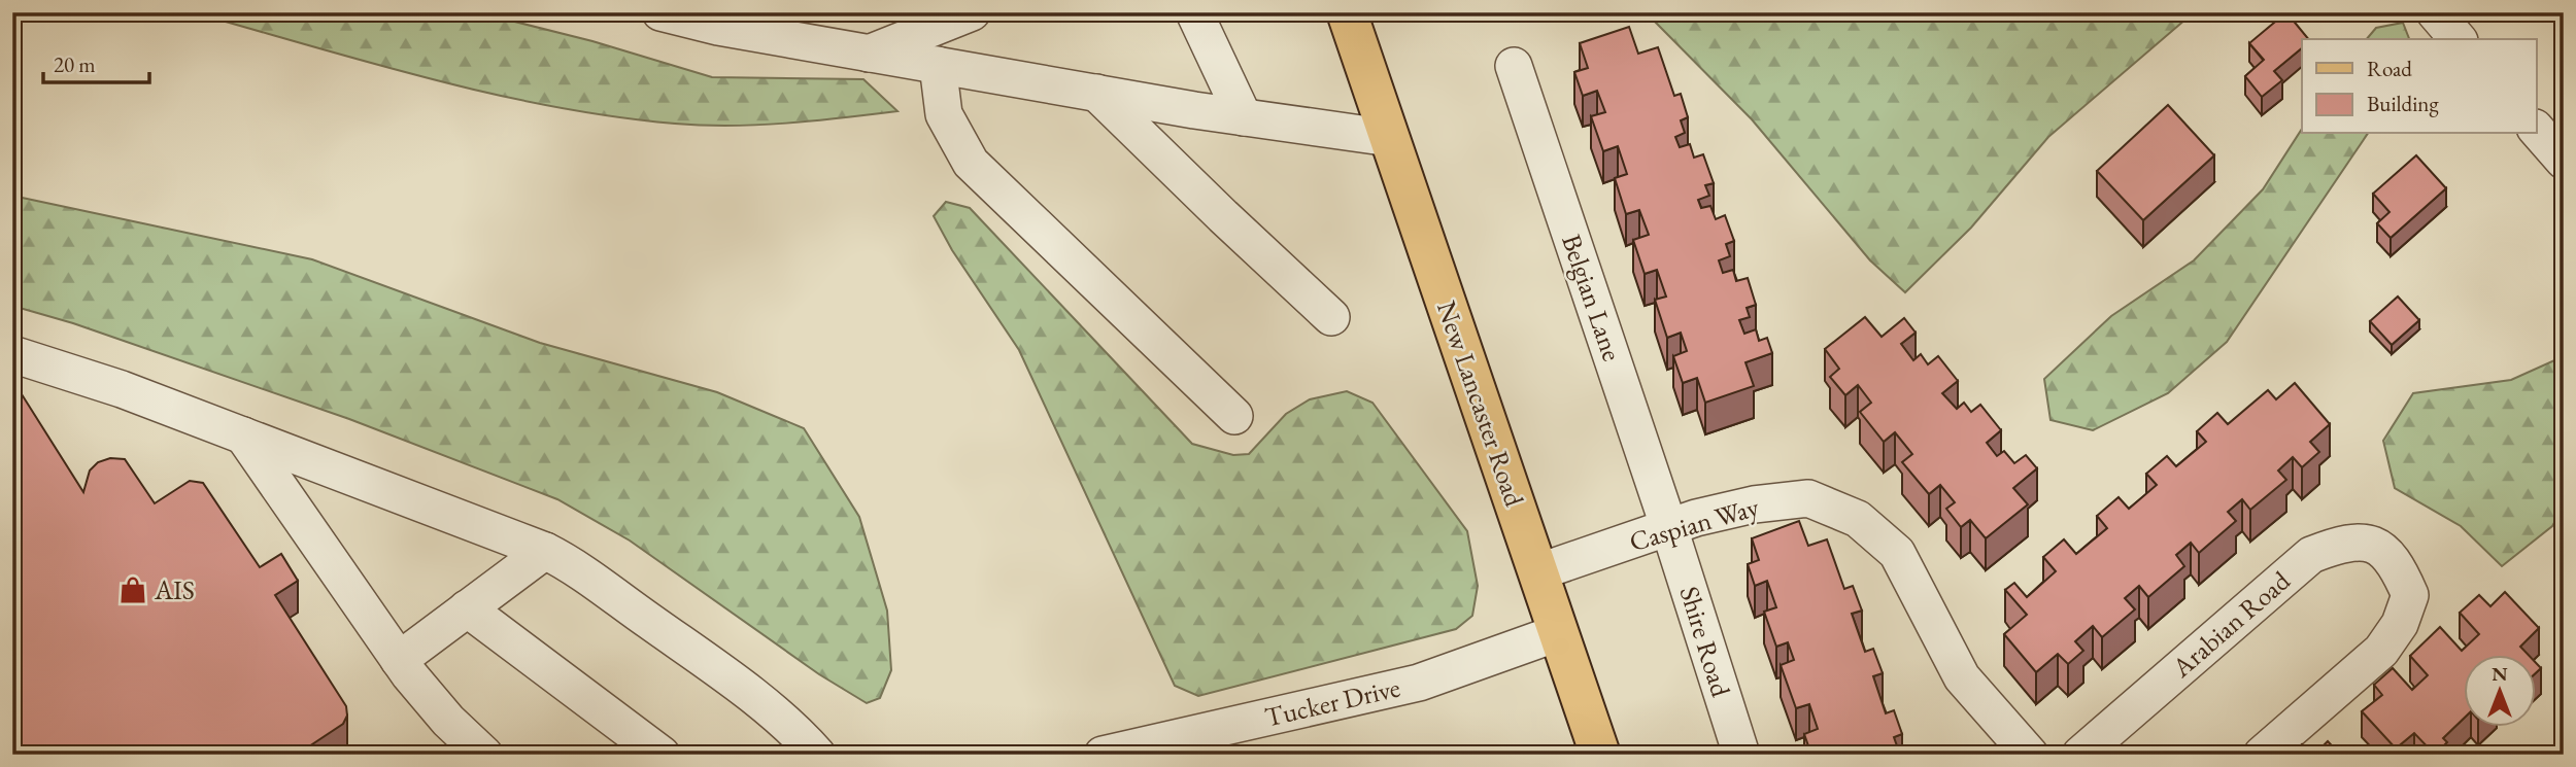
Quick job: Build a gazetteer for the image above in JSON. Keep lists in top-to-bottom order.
{
  "streets": {
    "main road": ["New Lancaster Road"],
    "street": [
      "Belgian Lane",
      "Caspian Way",
      "Arabian Road",
      "Shire Road",
      "Tucker Drive"
    ]
  },
  "crossings": [
    ["Belgian Lane", "Caspian Way"],
    ["Belgian Lane", "Shire Road"],
    ["New Lancaster Road", "Caspian Way"],
    ["New Lancaster Road", "Tucker Drive"],
    ["Caspian Way", "Shire Road"]
  ],
  "places": {
    "shop": ["AIS"]
  },
  "legend": ["Road", "Building"],
  "scale_bar": "20 m",
  "north": "top"
}
